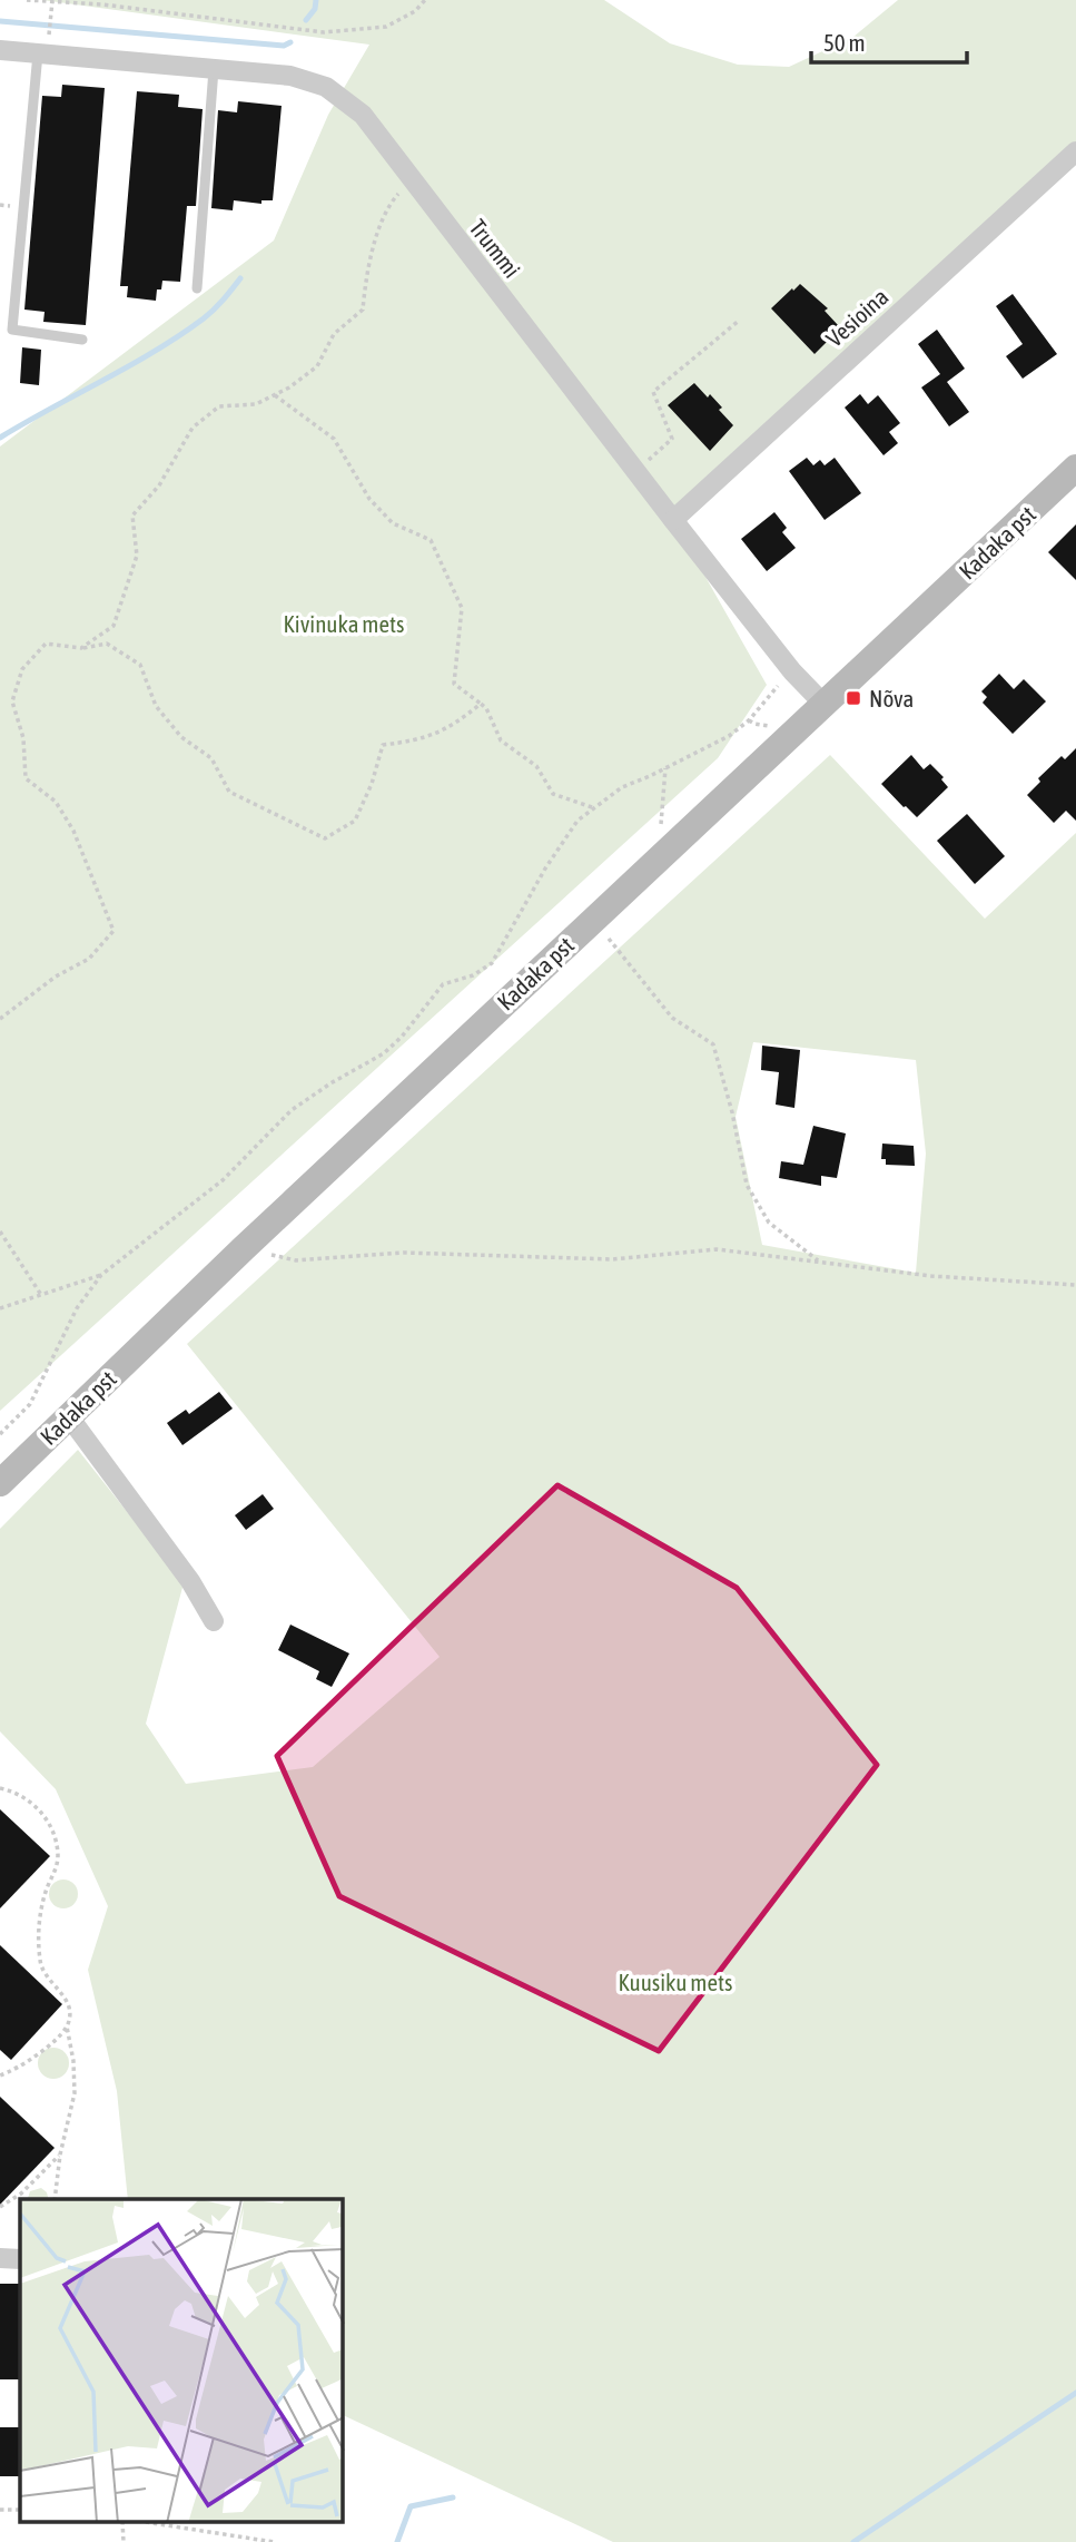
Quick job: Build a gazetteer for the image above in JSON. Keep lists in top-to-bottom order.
{
  "streets": {
    "main road": ["Kadaka pst"],
    "street": ["Trummi", "Vesioina"]
  },
  "crossings": [
    ["Trummi", "Vesioina"],
    ["Trummi", "Kadaka pst"]
  ],
  "parks": ["Kivinuka mets", "Kuusiku mets"],
  "places": {
    "transit": ["Nõva"]
  },
  "scale_bar": "50 m"
}
